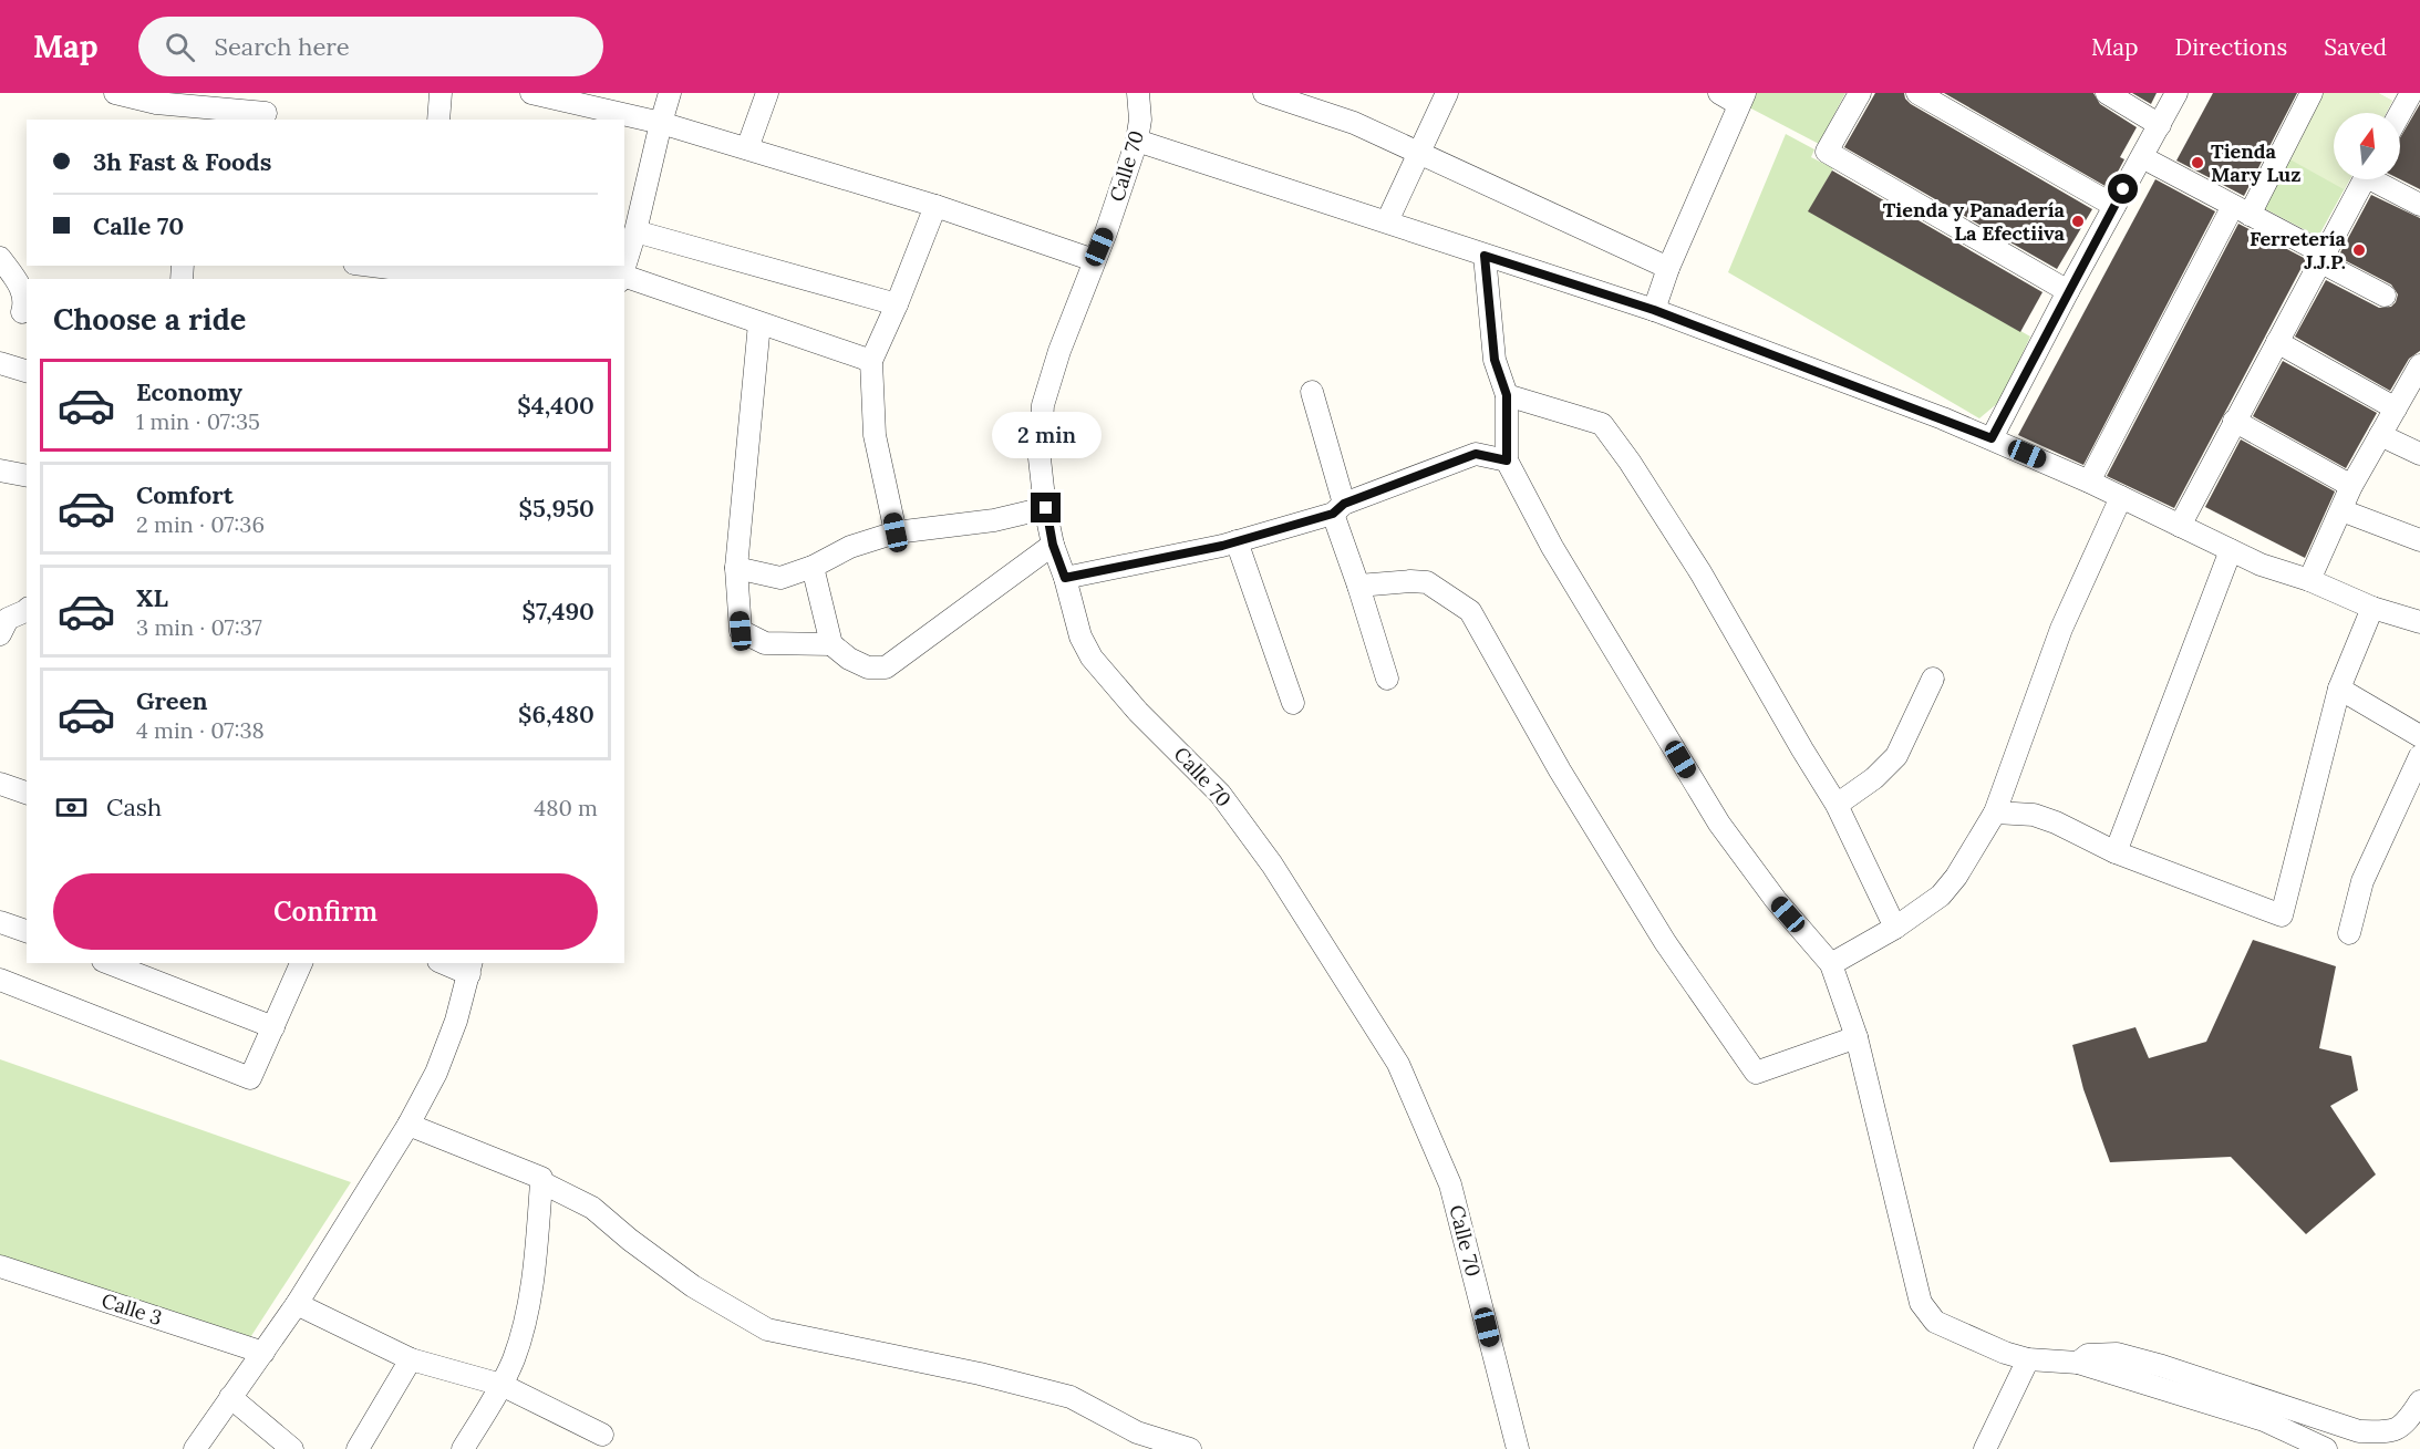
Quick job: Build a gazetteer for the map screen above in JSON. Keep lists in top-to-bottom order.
{
  "streets": {
    "street": ["Calle 70", "Calle 3"]
  },
  "places": ["Tienda Mary Luz", "Tienda y Panadería La Efectiiva", "Ferretería J.J.P."],
  "north": "top",
  "page": {
    "header": "Map",
    "search": "Search here",
    "nav": ["Map", "Directions", "Saved"],
    "banner": ["3h Fast & Foods", "Calle 70"],
    "heading": "Choose a ride",
    "list": [
      {
        "name": "Economy",
        "note": "1 min · 07:35",
        "value": "$4,400"
      },
      {
        "name": "Comfort",
        "note": "2 min · 07:36",
        "value": "$5,950"
      },
      {
        "name": "XL",
        "note": "3 min · 07:37",
        "value": "$7,490"
      },
      {
        "name": "Green",
        "note": "4 min · 07:38",
        "value": "$6,480"
      }
    ],
    "bubble": "2 min",
    "pay": ["Cash", "480 m"],
    "buttons": "Confirm"
  }
}
